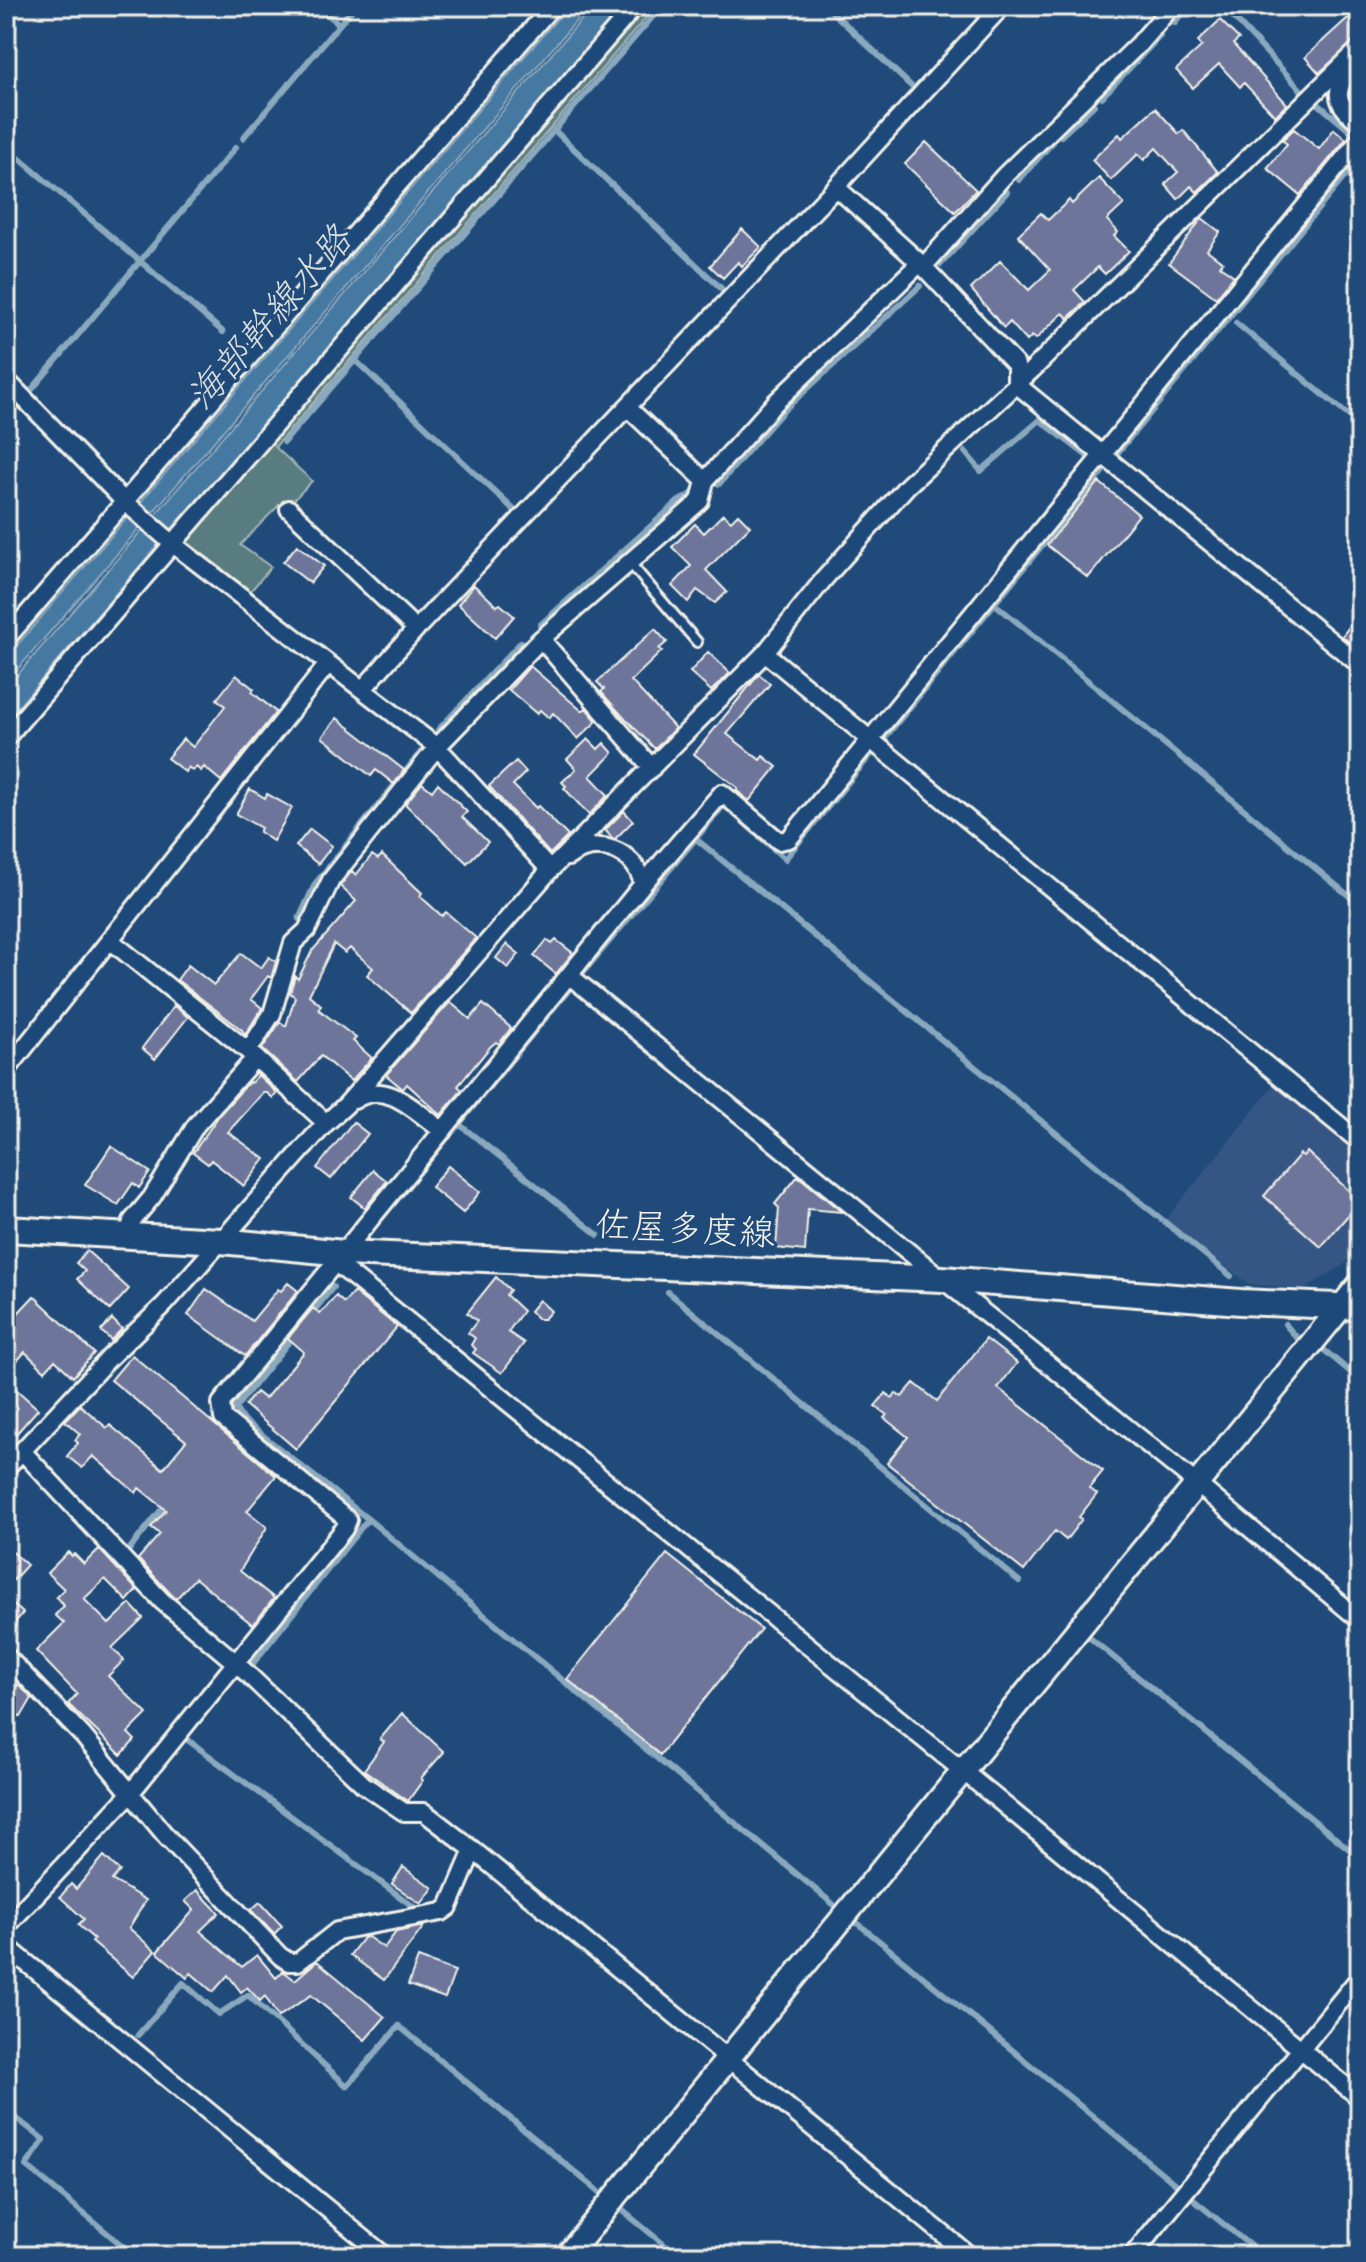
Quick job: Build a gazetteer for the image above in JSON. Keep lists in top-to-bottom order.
{
  "streets": {
    "main road": ["佐屋多度線"]
  },
  "water": ["海部幹線水路"]
}
